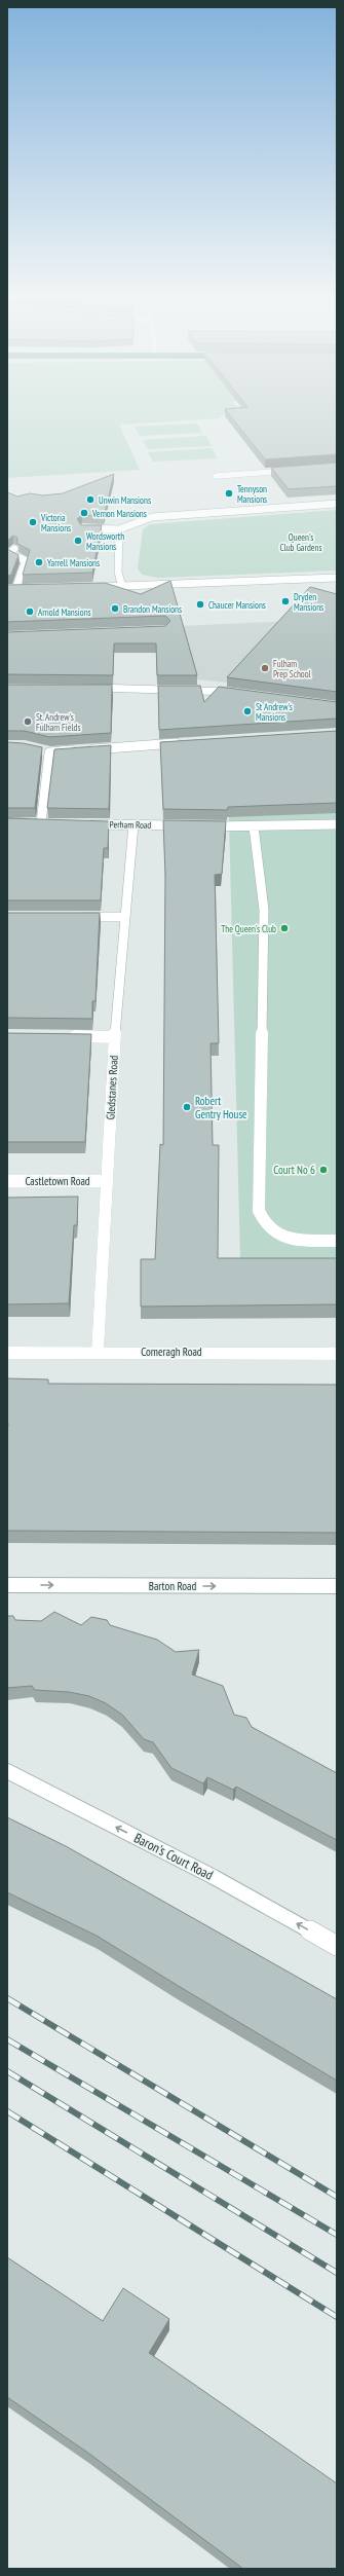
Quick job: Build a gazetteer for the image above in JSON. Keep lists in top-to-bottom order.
{
  "streets": {
    "street": [
      "Perham Road",
      "Gledstanes Road",
      "Castletown Road",
      "Comeragh Road",
      "Barton Road",
      "Baron's Court Road"
    ]
  },
  "crossings": [
    ["Perham Road", "Gledstanes Road"],
    ["Gledstanes Road", "Castletown Road"],
    ["Gledstanes Road", "Comeragh Road"]
  ],
  "one_way": ["Barton Road", "Baron's Court Road"],
  "parks": ["Queen's Club Gardens"],
  "places": [
    "Tennyson Mansions",
    "Unwin Mansions",
    "Vernon Mansions",
    "Victoria Mansions",
    "Wordsworth Mansions",
    "Yarrell Mansions",
    "Dryden Mansions",
    "Chaucer Mansions",
    "Brandon Mansions",
    "Arnold Mansions",
    "Fulham Prep School",
    "St Andrew's Mansions",
    "St. Andrew's Fulham Fields",
    "The Queen’s Club",
    "Robert Gentry House",
    "Court No 6"
  ]
}
